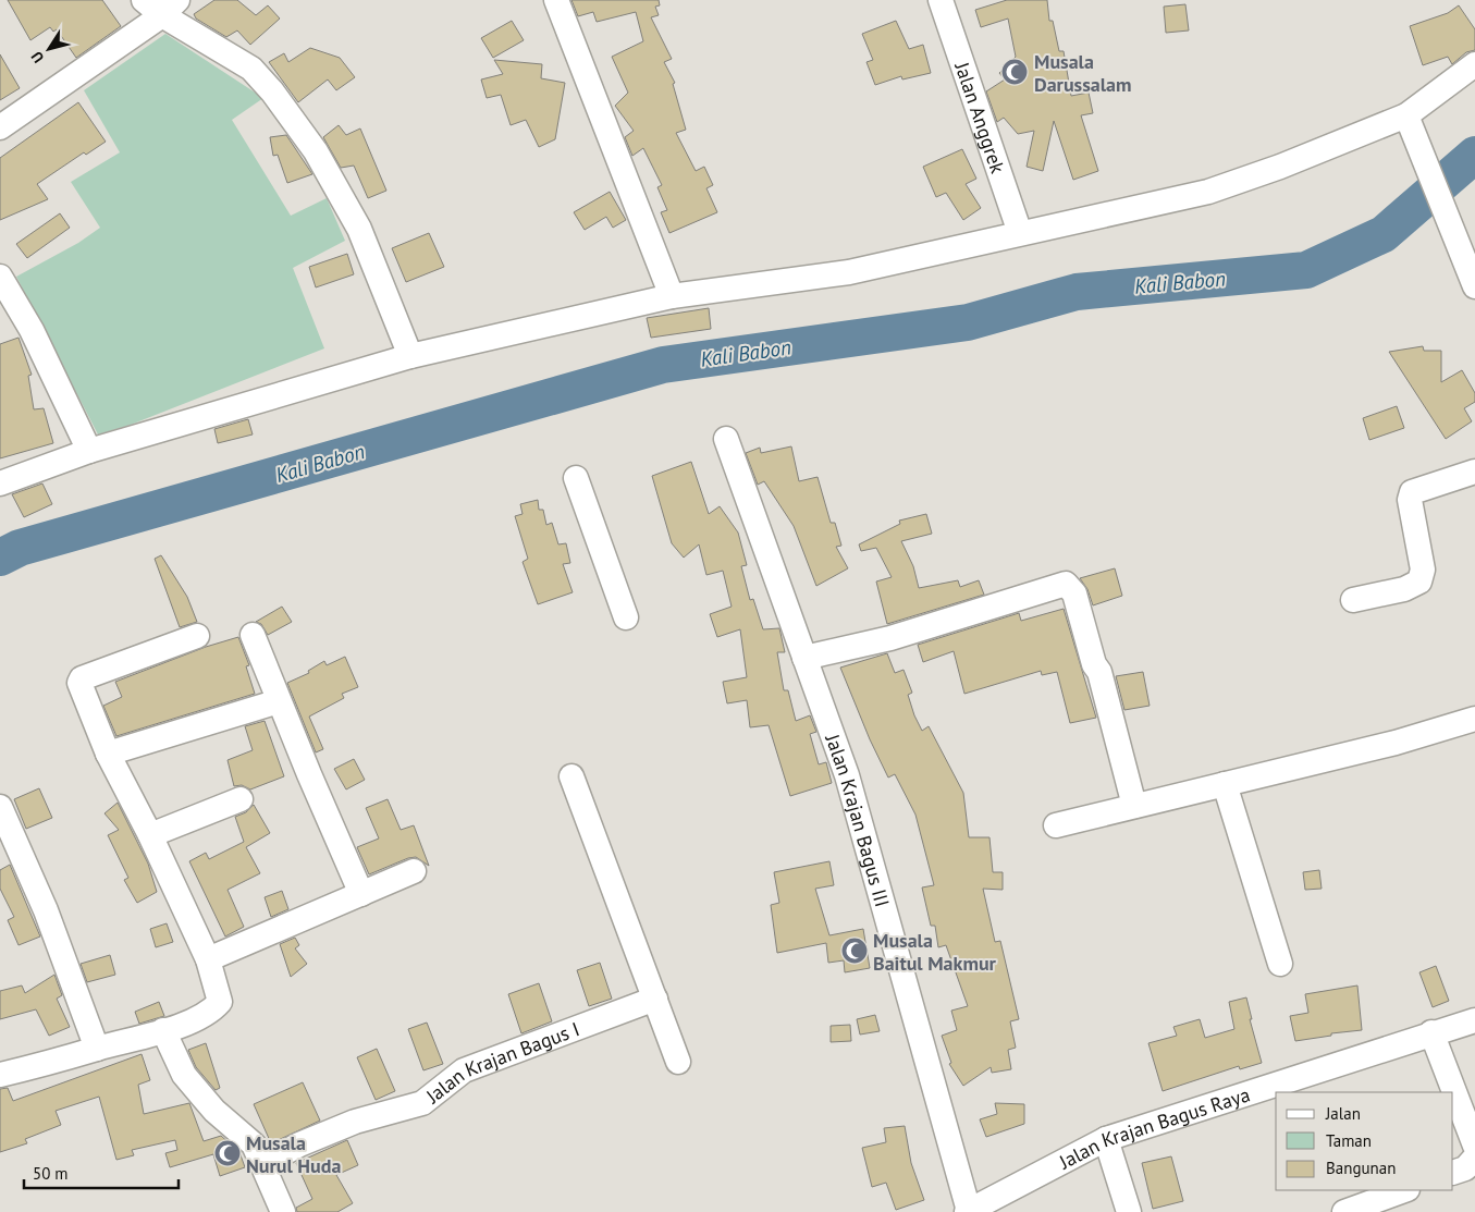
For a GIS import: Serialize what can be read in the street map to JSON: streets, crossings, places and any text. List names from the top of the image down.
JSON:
{
  "streets": {
    "street": [
      "Jalan Anggrek",
      "Jalan Krajan Bagus III",
      "Jalan Krajan Bagus I",
      "Jalan Krajan Bagus Raya"
    ]
  },
  "crossings": [
    ["Jalan Krajan Bagus III", "Jalan Krajan Bagus Raya"]
  ],
  "water": ["Kali Babon"],
  "places": {
    "mosque": ["Musala Darussalam", "Musala Baitul Makmur", "Musala Nurul Huda"]
  },
  "legend": ["Jalan", "Taman", "Bangunan"],
  "scale_bar": "50 m",
  "north": "bottom left"
}
